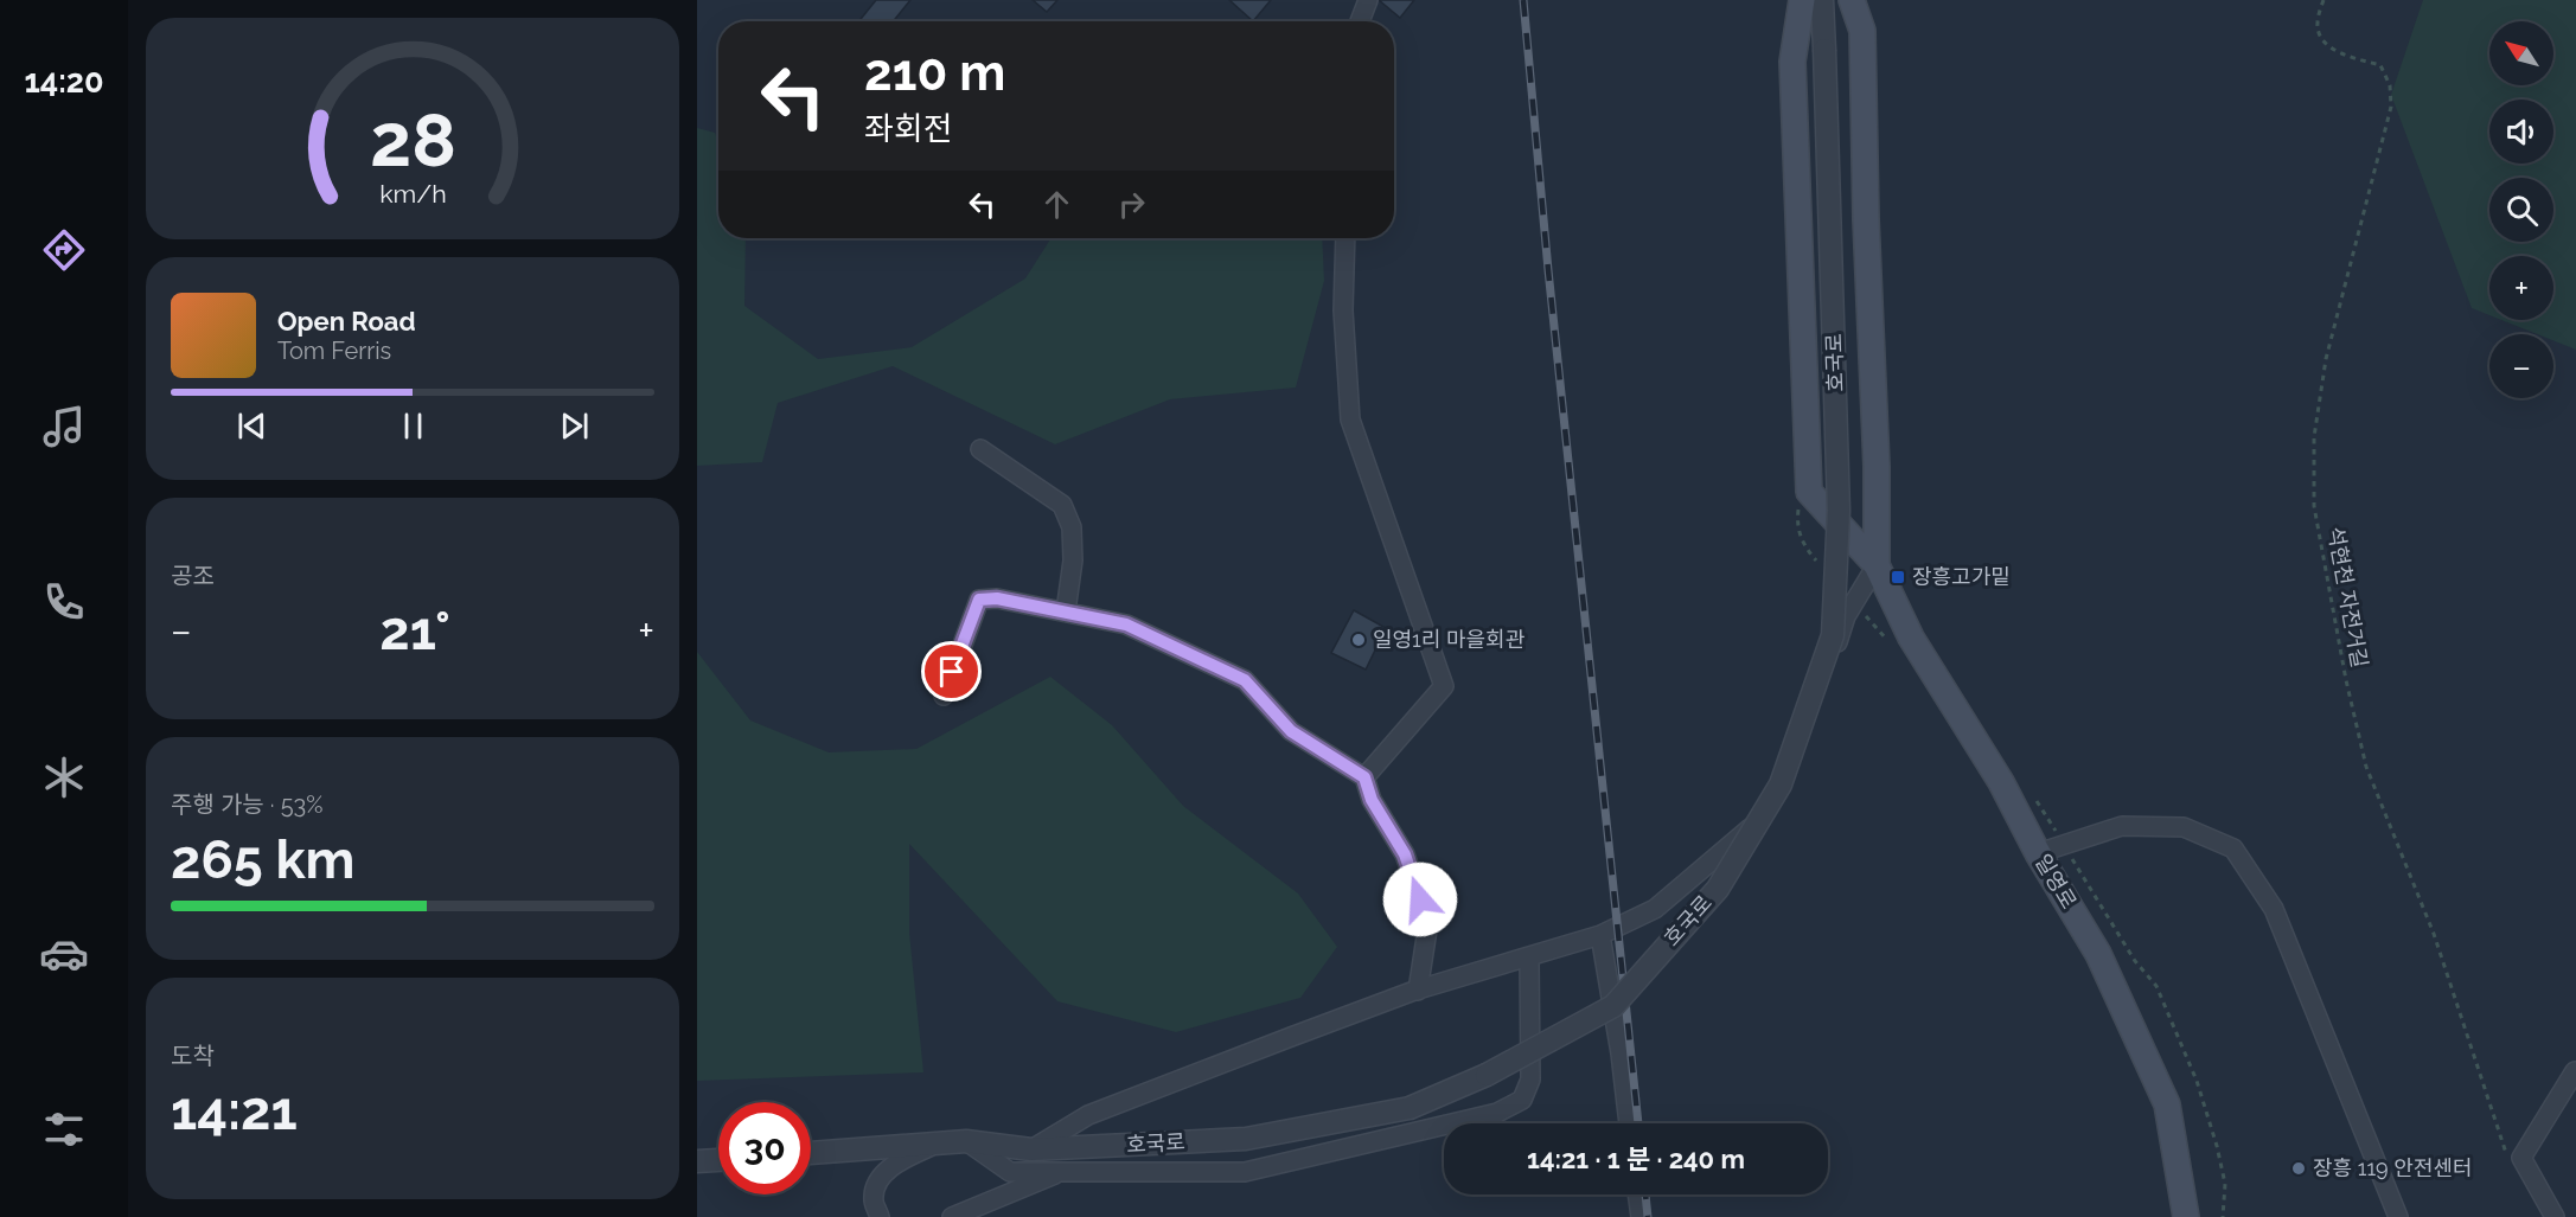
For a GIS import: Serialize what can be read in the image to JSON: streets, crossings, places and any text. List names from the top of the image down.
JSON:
{
  "streets": {
    "main road": ["일영로"],
    "street": ["호국로"],
    "path": ["석현천 자전거길"]
  },
  "places": {
    "transit": ["장흥고가밑"],
    "other": ["일영1리 마을회관", "장흥 119 안전센터"]
  },
  "north": "top left",
  "page": {
    "tabs": "14:20",
    "map_buttons": ["+", "−"],
    "turn": ["210 m", "좌회전"],
    "song": ["Open Road", "Tom Ferris"],
    "tile": [
      "공조",
      ["주행 가능 · 53%", "265 km"],
      ["도착", "14:21"]
    ],
    "heat": ["−", "21°", "+"],
    "limit": "30",
    "trip": "14:21 · 1 분 · 240 m",
    "gauge": ["28", "km/h"]
  }
}
